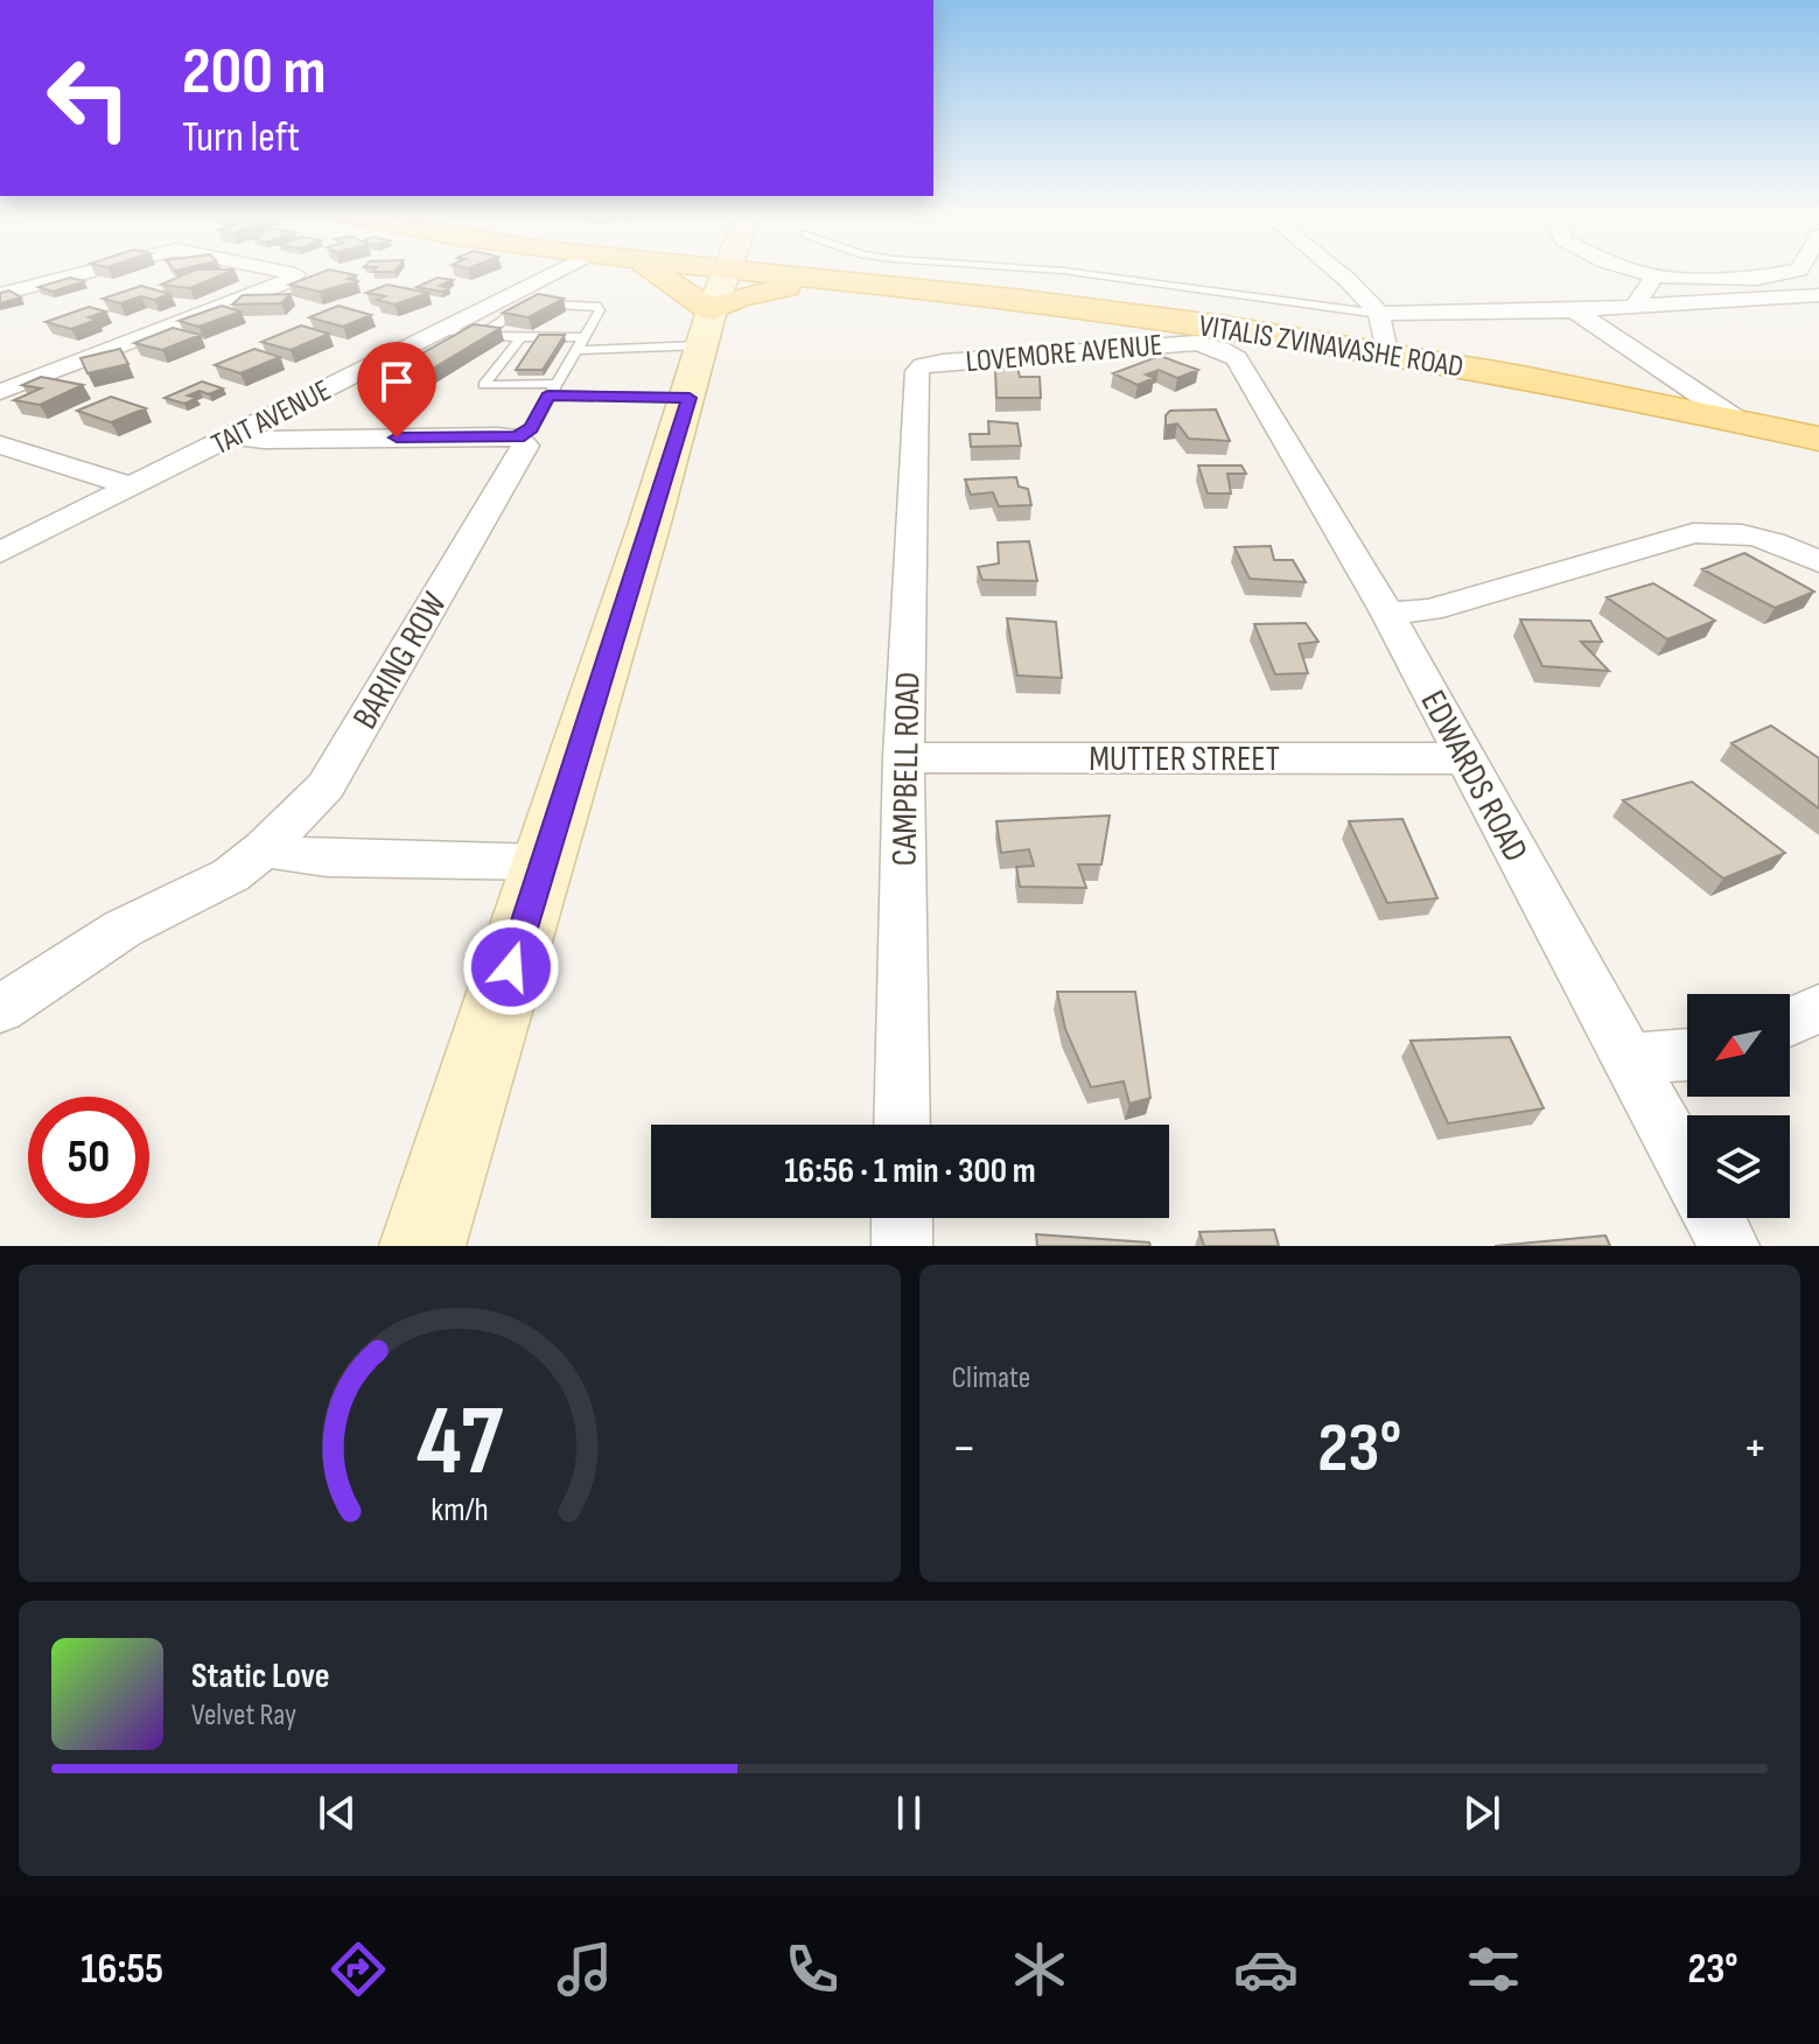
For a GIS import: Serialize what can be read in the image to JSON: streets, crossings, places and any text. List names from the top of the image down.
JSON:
{
  "streets": {
    "main road": ["VITALIS ZVINAVASHE ROAD"],
    "street": [
      "LOVEMORE AVENUE",
      "TAIT AVENUE",
      "BARING ROW",
      "MUTTER STREET",
      "CAMPBELL ROAD",
      "EDWARDS ROAD"
    ]
  },
  "crossings": [
    ["LOVEMORE AVENUE", "CAMPBELL ROAD"],
    ["LOVEMORE AVENUE", "EDWARDS ROAD"],
    ["MUTTER STREET", "CAMPBELL ROAD"],
    ["MUTTER STREET", "EDWARDS ROAD"]
  ],
  "north": "bottom left",
  "page": {
    "turn": ["200 m", "Turn left"],
    "limit": "50",
    "trip": "16:56 · 1 min · 300 m",
    "tile": "Climate",
    "heat": ["−", "23°", "+"],
    "song": ["Static Love", "Velvet Ray"],
    "tabs": ["16:55", "23°"],
    "gauge": ["47", "km/h"]
  }
}
